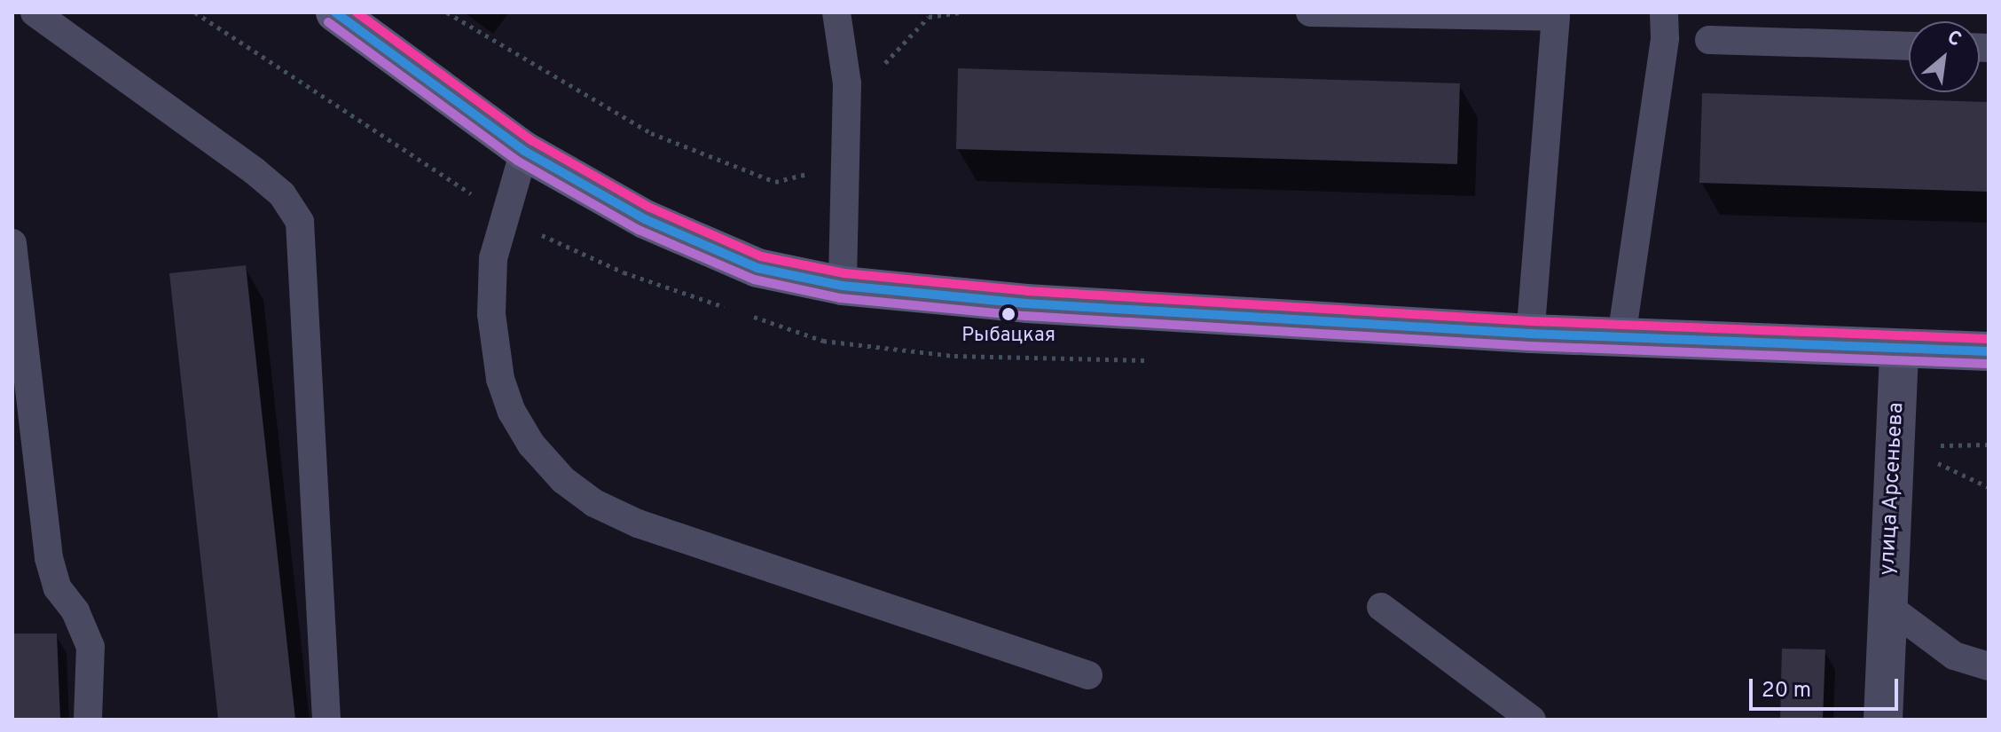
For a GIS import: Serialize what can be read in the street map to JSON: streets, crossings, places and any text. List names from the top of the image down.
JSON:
{
  "streets": {
    "street": ["улица Арсеньева"]
  },
  "places": ["Рыбацкая"],
  "scale_bar": "20 m",
  "north": "top right"
}
